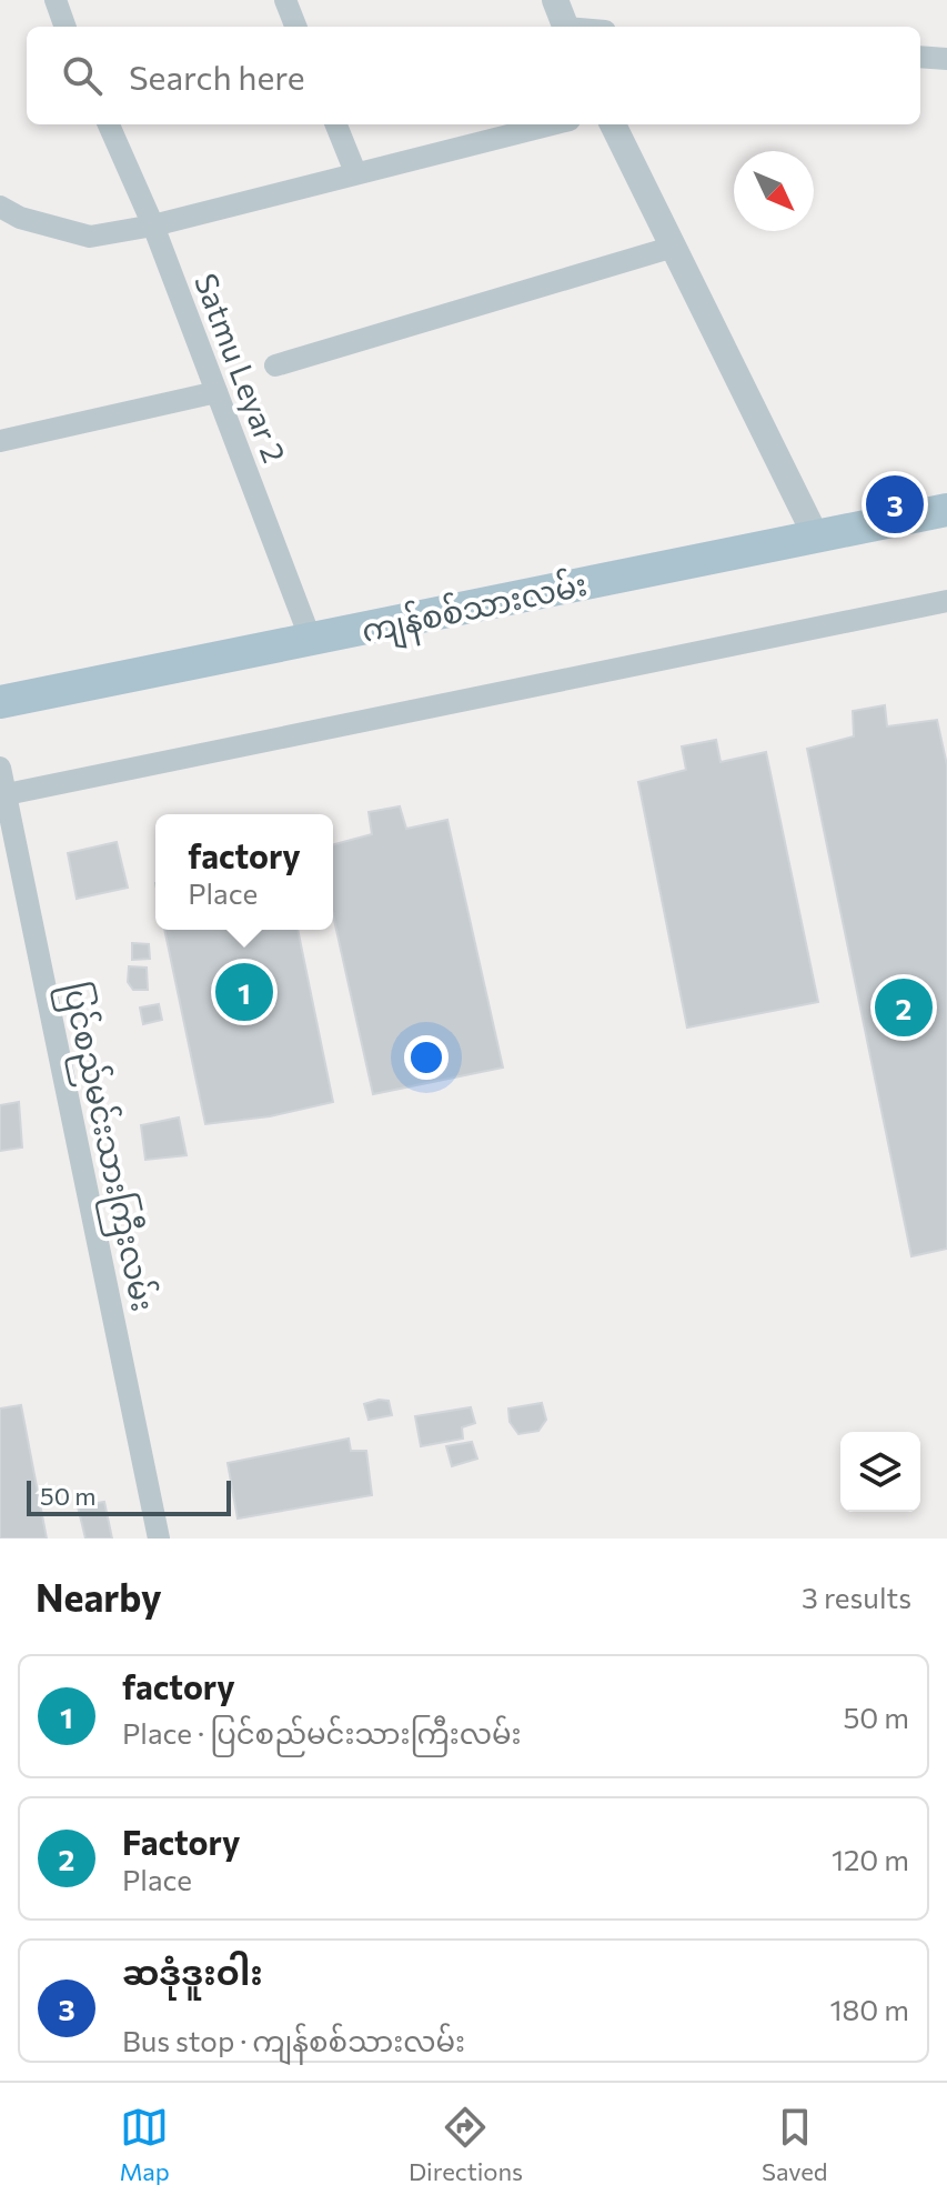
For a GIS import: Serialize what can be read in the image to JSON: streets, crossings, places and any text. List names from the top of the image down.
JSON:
{
  "streets": {
    "main road": ["ကျန်စစ်သားလမ်း"],
    "street": ["Satmu Leyar 2", "ပြင်စည်မင်းသားကြီးလမ်း"]
  },
  "crossings": [
    ["Satmu Leyar 2", "ကျန်စစ်သားလမ်း"]
  ],
  "scale_bar": "50 m",
  "north": "bottom right",
  "page": {
    "search": "Search here",
    "pins": ["3", "1", "2"],
    "popup": ["factory", "Place"],
    "scale": "50 m",
    "heading": ["Nearby", "3 results"],
    "list": [
      {
        "mark": "1",
        "name": "factory",
        "note": "Place · ပြင်စည်မင်းသားကြီးလမ်း",
        "value": "50 m"
      },
      {
        "mark": "2",
        "name": "Factory",
        "note": "Place",
        "value": "120 m"
      },
      {
        "mark": "3",
        "name": "ဆဒုံဒူးဝါး",
        "note": "Bus stop · ကျန်စစ်သားလမ်း",
        "value": "180 m"
      }
    ],
    "nav": ["Map", "Directions", "Saved"]
  }
}
